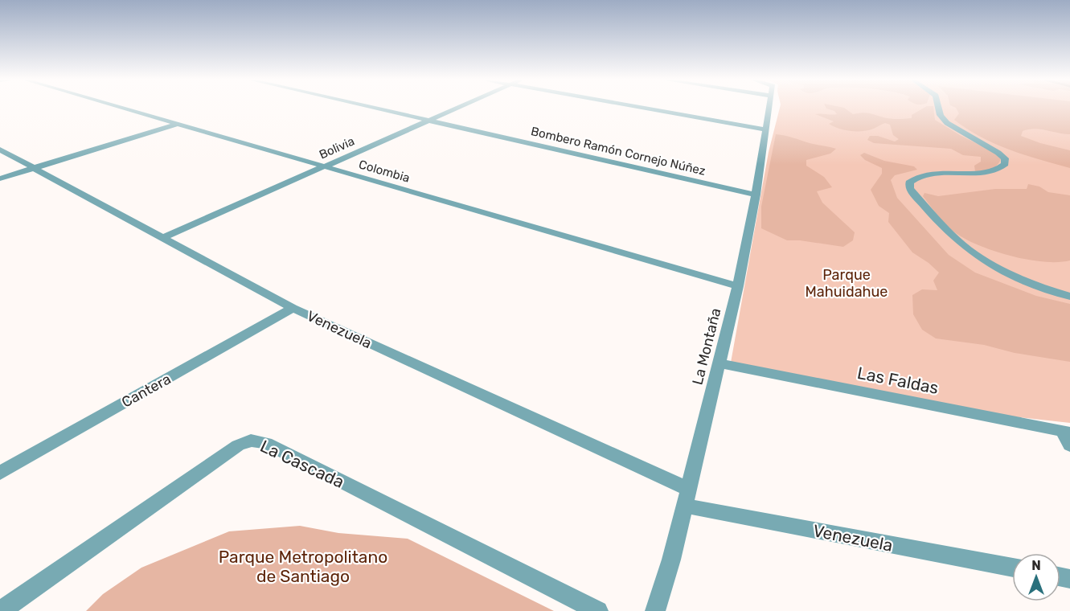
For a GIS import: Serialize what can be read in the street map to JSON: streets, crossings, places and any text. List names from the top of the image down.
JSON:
{
  "streets": {
    "street": [
      "Bolivia",
      "Bombero Ramón Cornejo Núñez",
      "Colombia",
      "Venezuela",
      "La Montaña",
      "Las Faldas",
      "Cantera",
      "La Cascada"
    ]
  },
  "crossings": [
    ["Bolivia", "Bombero Ramón Cornejo Núñez"],
    ["Bolivia", "Colombia"],
    ["Bolivia", "Venezuela"],
    ["Bombero Ramón Cornejo Núñez", "La Montaña"],
    ["Colombia", "La Montaña"],
    ["Venezuela", "La Montaña"],
    ["Venezuela", "Cantera"],
    ["La Montaña", "Las Faldas"]
  ],
  "parks": ["Parque Mahuidahue", "Parque Metropolitano de Santiago"],
  "north": "top"
}
